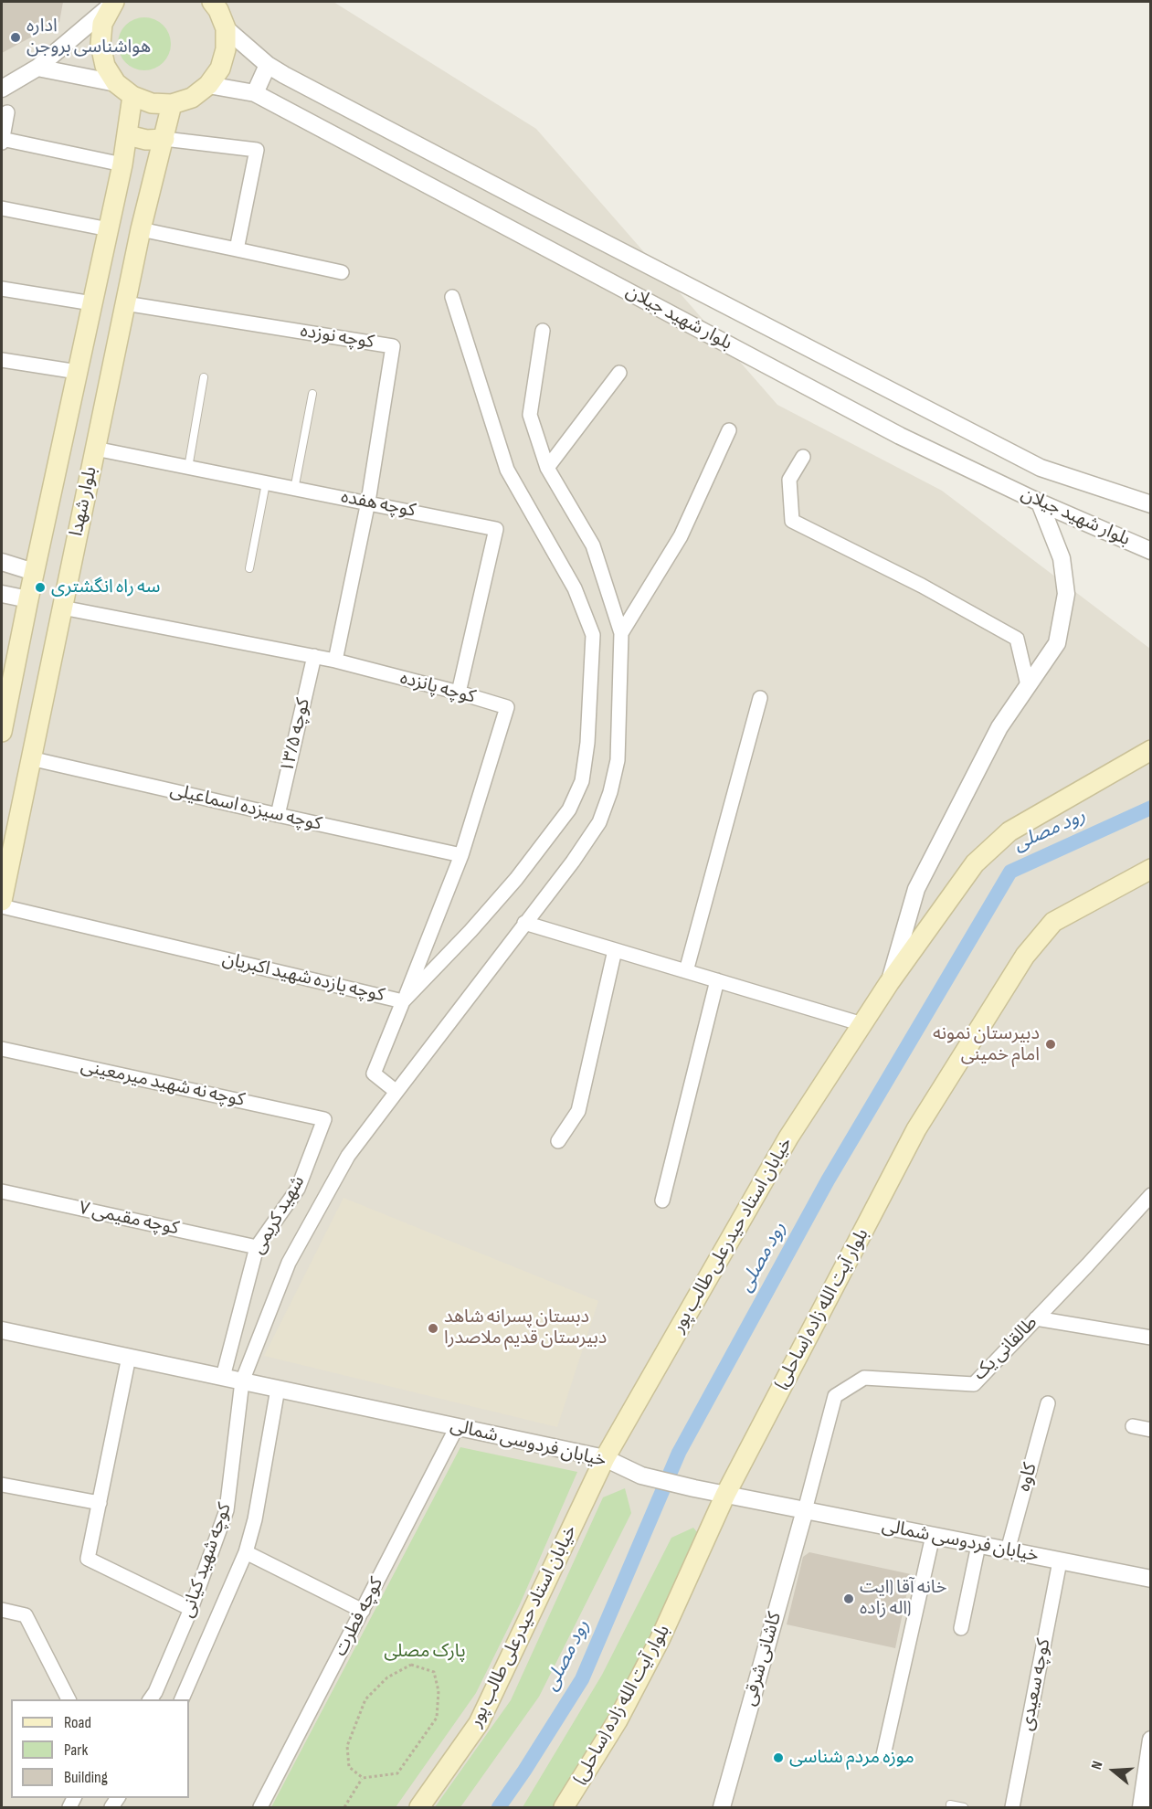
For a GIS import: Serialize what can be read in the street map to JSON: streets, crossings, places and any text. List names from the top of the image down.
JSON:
{
  "streets": {
    "main road": ["بلوار شهدا", "خیابان استاد حیدرعلی طالب پور", "بلوار آیت الله زاده (ساحلی)"],
    "street": [
      "بلوار شهید جیلان",
      "کوچه نوزده",
      "کوچه هفده",
      "کوچه پانزده",
      "کوچه ۱۳/۵",
      "کوچه سیزده اسماعیلی",
      "کوچه یازده شهید اکبریان",
      "کوچه نه شهید میرمعینی",
      "شهید کریمی",
      "کوچه مقیمی ۷",
      "طالقانی یک",
      "خیابان فردوسی شمالی",
      "کاوه",
      "کوچه شهید کیانی",
      "کوچه فطرت",
      "کاشانی شرقی",
      "کوچه سعیدی"
    ]
  },
  "crossings": [
    ["کوچه نوزده", "بلوار شهدا"],
    ["کوچه نوزده", "کوچه هفده"],
    ["بلوار شهدا", "کوچه هفده"],
    ["بلوار شهدا", "کوچه پانزده"],
    ["بلوار شهدا", "کوچه سیزده اسماعیلی"],
    ["کوچه هفده", "کوچه پانزده"],
    ["کوچه پانزده", "کوچه ۱۳/۵"],
    ["کوچه پانزده", "کوچه سیزده اسماعیلی"],
    ["کوچه پانزده", "کوچه یازده شهید اکبریان"],
    ["کوچه ۱۳/۵", "کوچه سیزده اسماعیلی"],
    ["کوچه نه شهید میرمعینی", "شهید کریمی"],
    ["شهید کریمی", "کوچه مقیمی ۷"],
    ["شهید کریمی", "خیابان فردوسی شمالی"],
    ["خیابان استاد حیدرعلی طالب پور", "خیابان فردوسی شمالی"],
    ["بلوار آیت الله زاده (ساحلی)", "خیابان فردوسی شمالی"],
    ["طالقانی یک", "خیابان فردوسی شمالی"],
    ["طالقانی یک", "کاشانی شرقی"],
    ["خیابان فردوسی شمالی", "کاوه"],
    ["خیابان فردوسی شمالی", "کوچه شهید کیانی"],
    ["خیابان فردوسی شمالی", "کوچه فطرت"],
    ["خیابان فردوسی شمالی", "کاشانی شرقی"],
    ["خیابان فردوسی شمالی", "کوچه سعیدی"]
  ],
  "water": ["رود مصلی"],
  "parks": ["پارک مصلی"],
  "places": [
    "اداره هواشناسی بروجن",
    "سه راه انگشتری",
    "دبیرستان نمونه امام خمینی",
    "دبستان پسرانه شاهد دبیرستان قدیم ملاصدرا",
    "خانه آقا (ایت اله زاده)",
    "موزه مردم شناسی"
  ],
  "legend": ["Road", "Park", "Building"],
  "north": "left"
}
